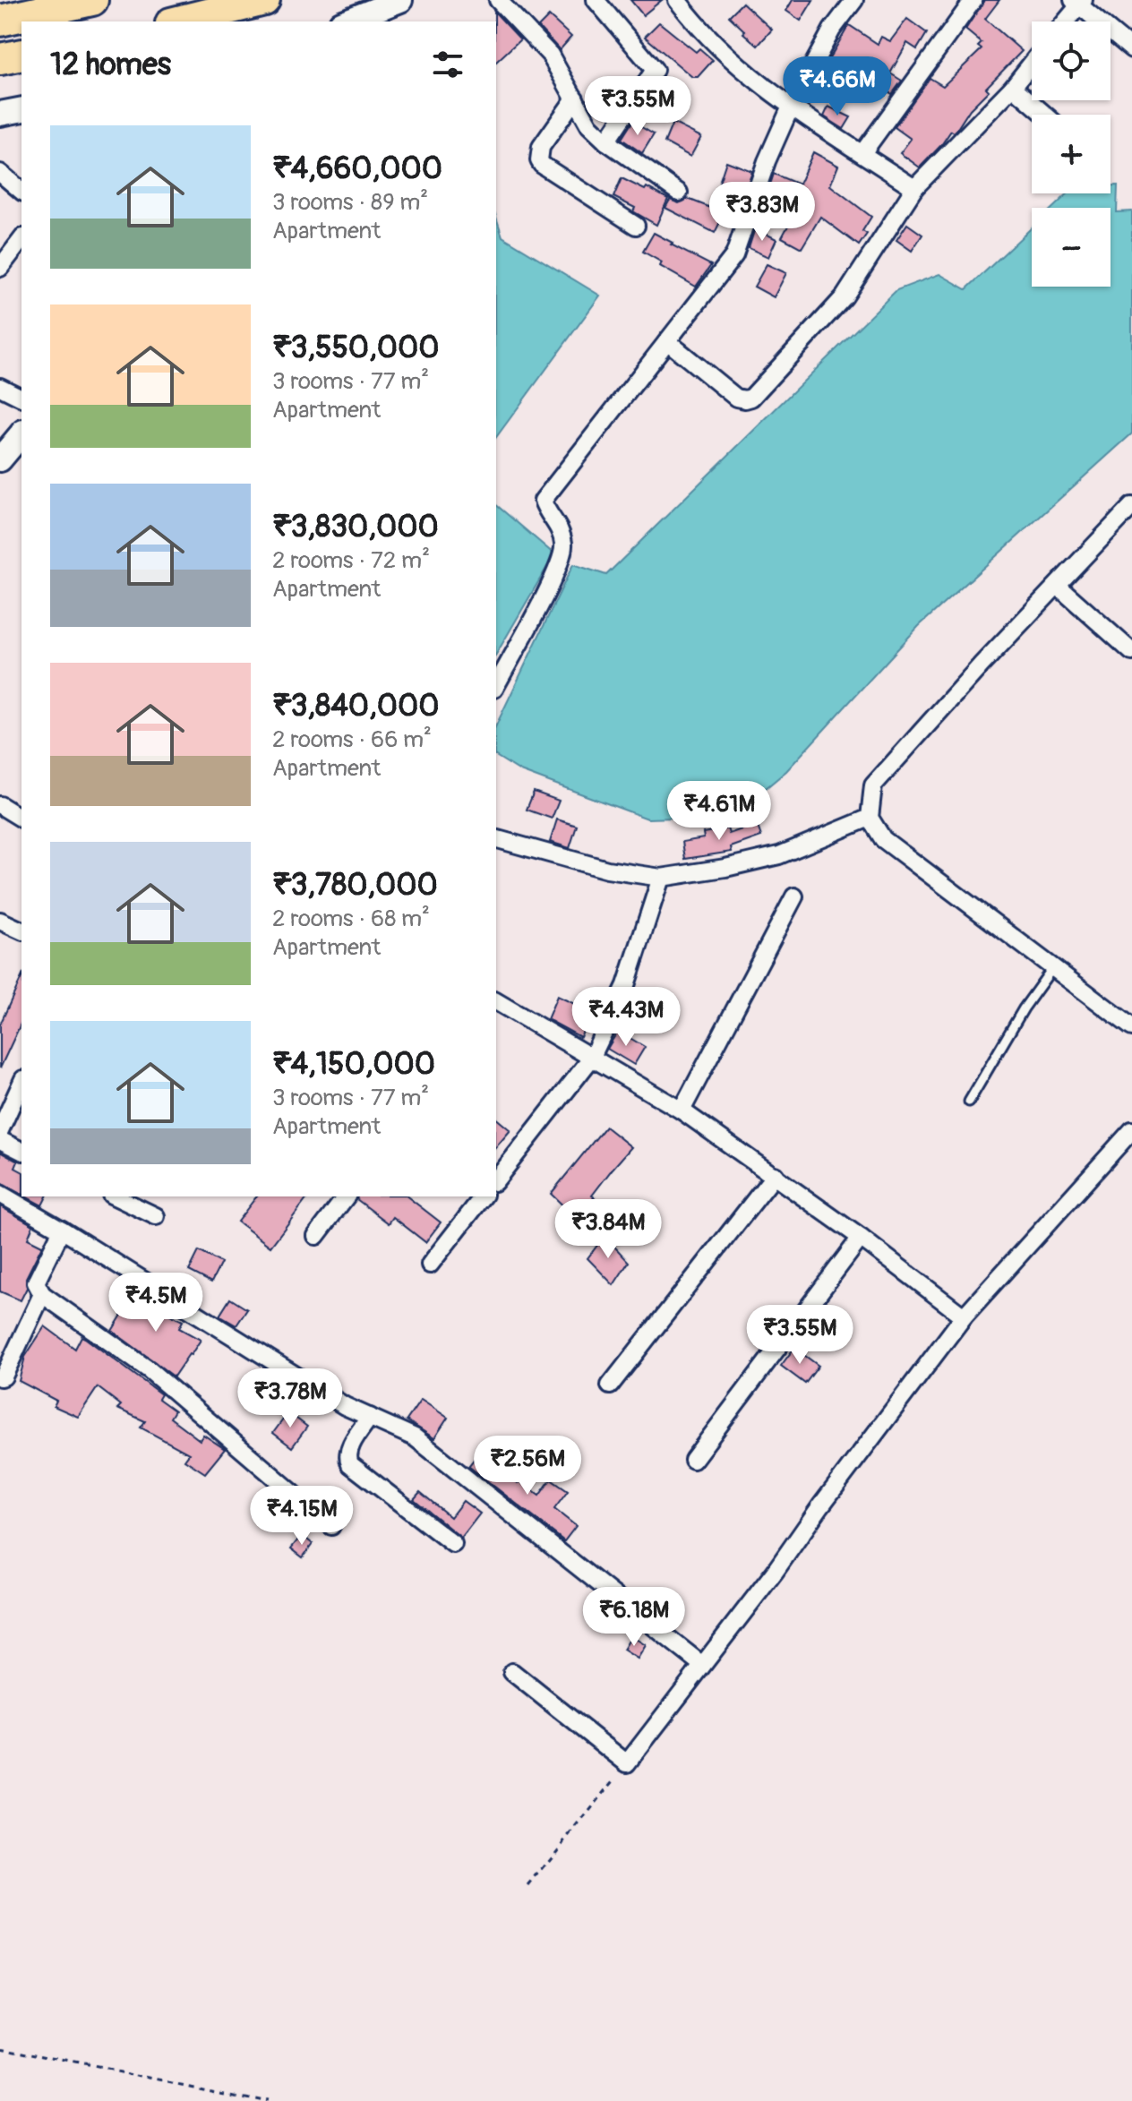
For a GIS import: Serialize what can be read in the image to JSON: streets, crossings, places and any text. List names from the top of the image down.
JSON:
{
  "page": {
    "map_buttons": ["+", "−"],
    "heading": "12 homes",
    "price": [
      "₹4.66M",
      "₹3.55M",
      "₹3.83M",
      "₹4.61M",
      "₹4.43M",
      "₹3.84M",
      "₹4.5M",
      "₹3.55M",
      "₹3.78M",
      "₹2.56M",
      "₹4.15M",
      "₹6.18M"
    ],
    "list": [
      {
        "name": "₹4,660,000",
        "note": "3 rooms · 89 m² · Apartment"
      },
      {
        "name": "₹3,550,000",
        "note": "3 rooms · 77 m² · Apartment"
      },
      {
        "name": "₹3,830,000",
        "note": "2 rooms · 72 m² · Apartment"
      },
      {
        "name": "₹3,840,000",
        "note": "2 rooms · 66 m² · Apartment"
      },
      {
        "name": "₹3,780,000",
        "note": "2 rooms · 68 m² · Apartment"
      },
      {
        "name": "₹4,150,000",
        "note": "3 rooms · 77 m² · Apartment"
      }
    ]
  }
}
